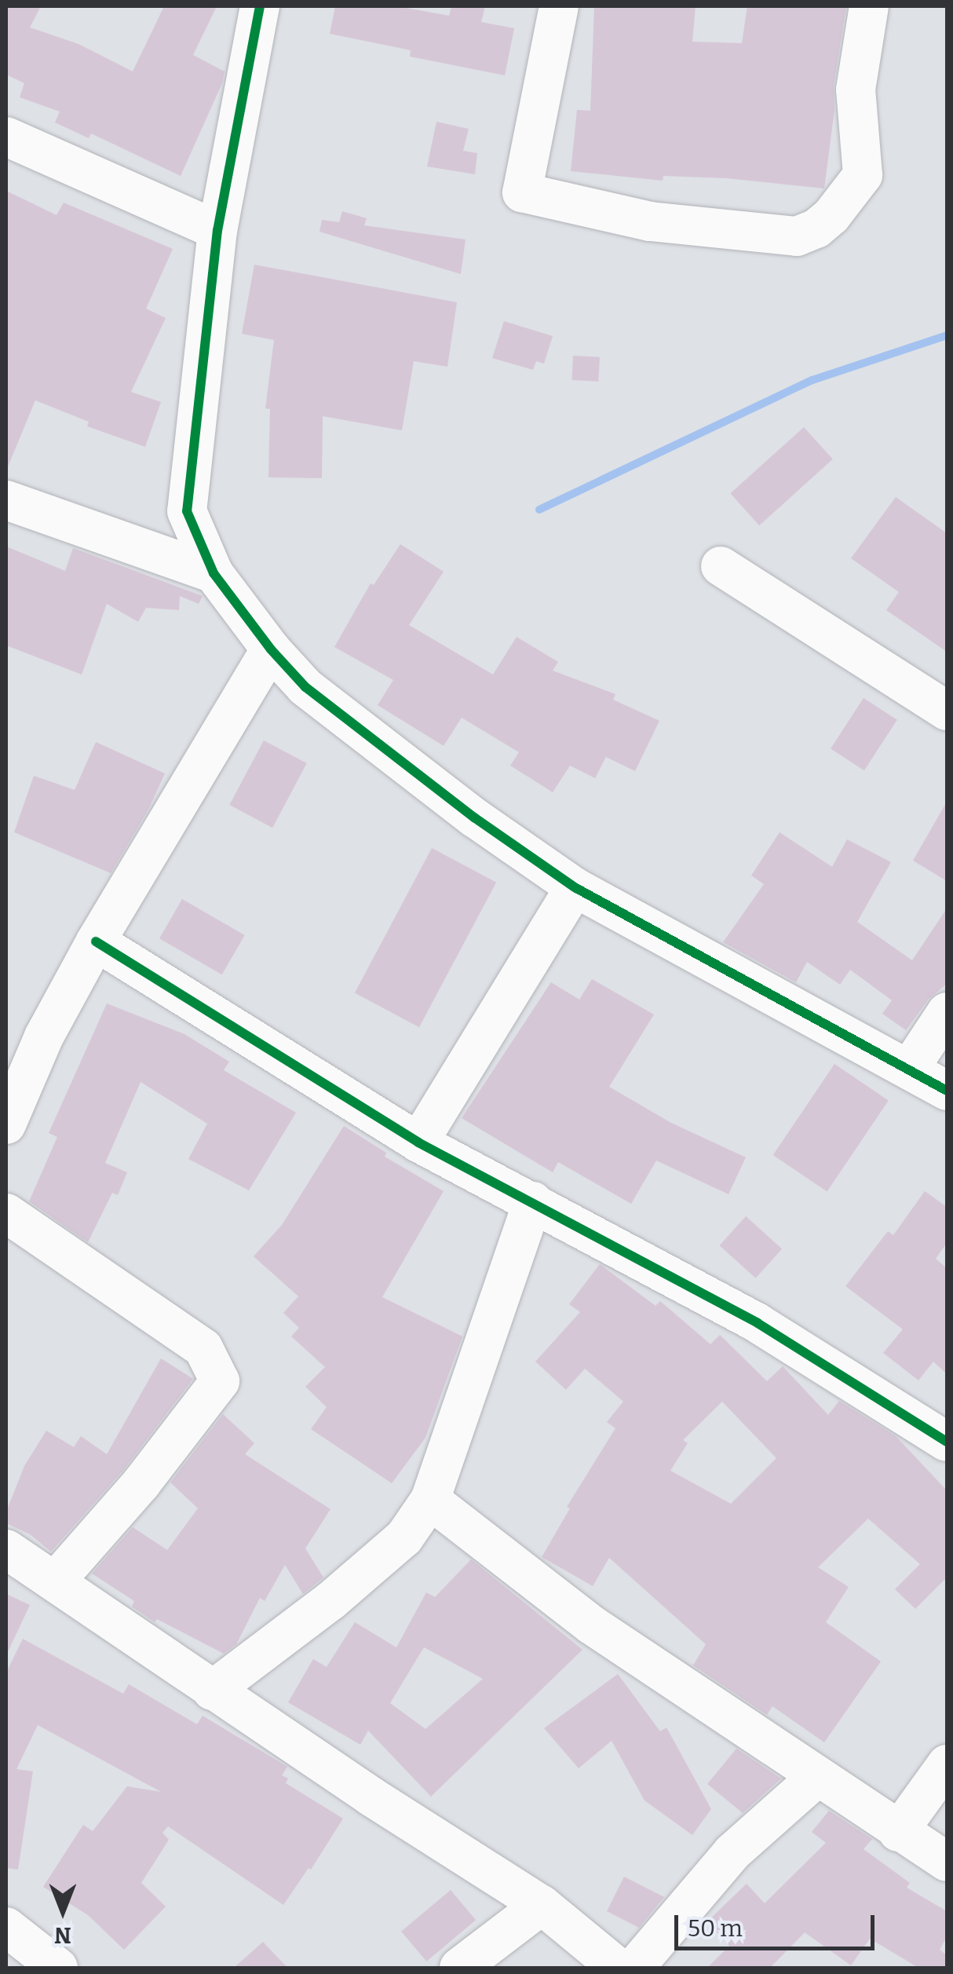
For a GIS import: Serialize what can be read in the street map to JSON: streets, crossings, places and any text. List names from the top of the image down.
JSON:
{
  "scale_bar": "50 m",
  "north": "bottom"
}
